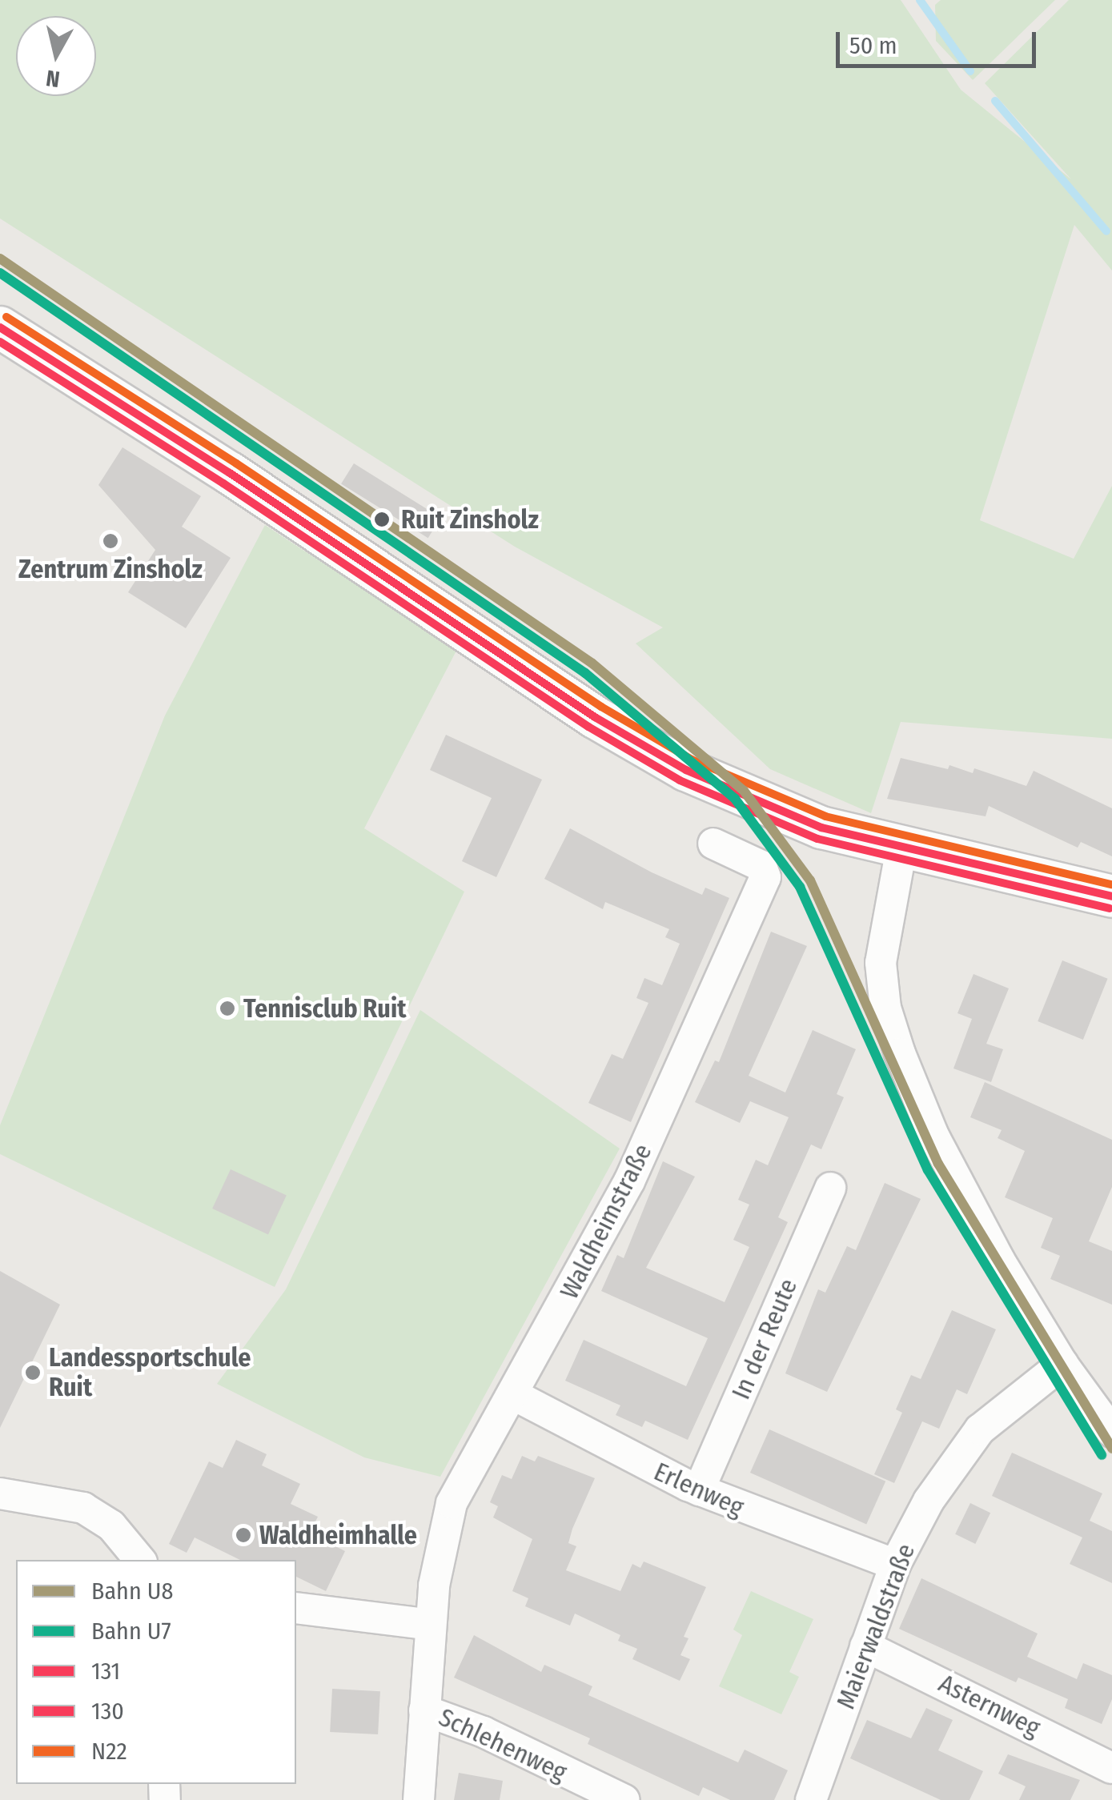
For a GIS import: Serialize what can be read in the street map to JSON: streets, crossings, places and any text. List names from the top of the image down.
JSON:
{
  "streets": {
    "street": [
      "Waldheimstraße",
      "In der Reute",
      "Erlenweg",
      "Maierwaldstraße",
      "Asternweg",
      "Schlehenweg"
    ]
  },
  "crossings": [
    ["Waldheimstraße", "Erlenweg"],
    ["Waldheimstraße", "Schlehenweg"],
    ["In der Reute", "Erlenweg"],
    ["Erlenweg", "Maierwaldstraße"],
    ["Maierwaldstraße", "Asternweg"]
  ],
  "places": [
    "Ruit Zinsholz",
    "Zentrum Zinsholz",
    "Tennisclub Ruit",
    "Landessportschule Ruit",
    "Waldheimhalle"
  ],
  "lines": [
    "rail line U8",
    "rail line U7",
    "transit line N22",
    "transit line 131",
    "transit line 130"
  ],
  "legend": [
    "Bahn U8",
    "Bahn U7",
    "131",
    "130",
    "N22"
  ],
  "scale_bar": "50 m",
  "north": "bottom"
}
